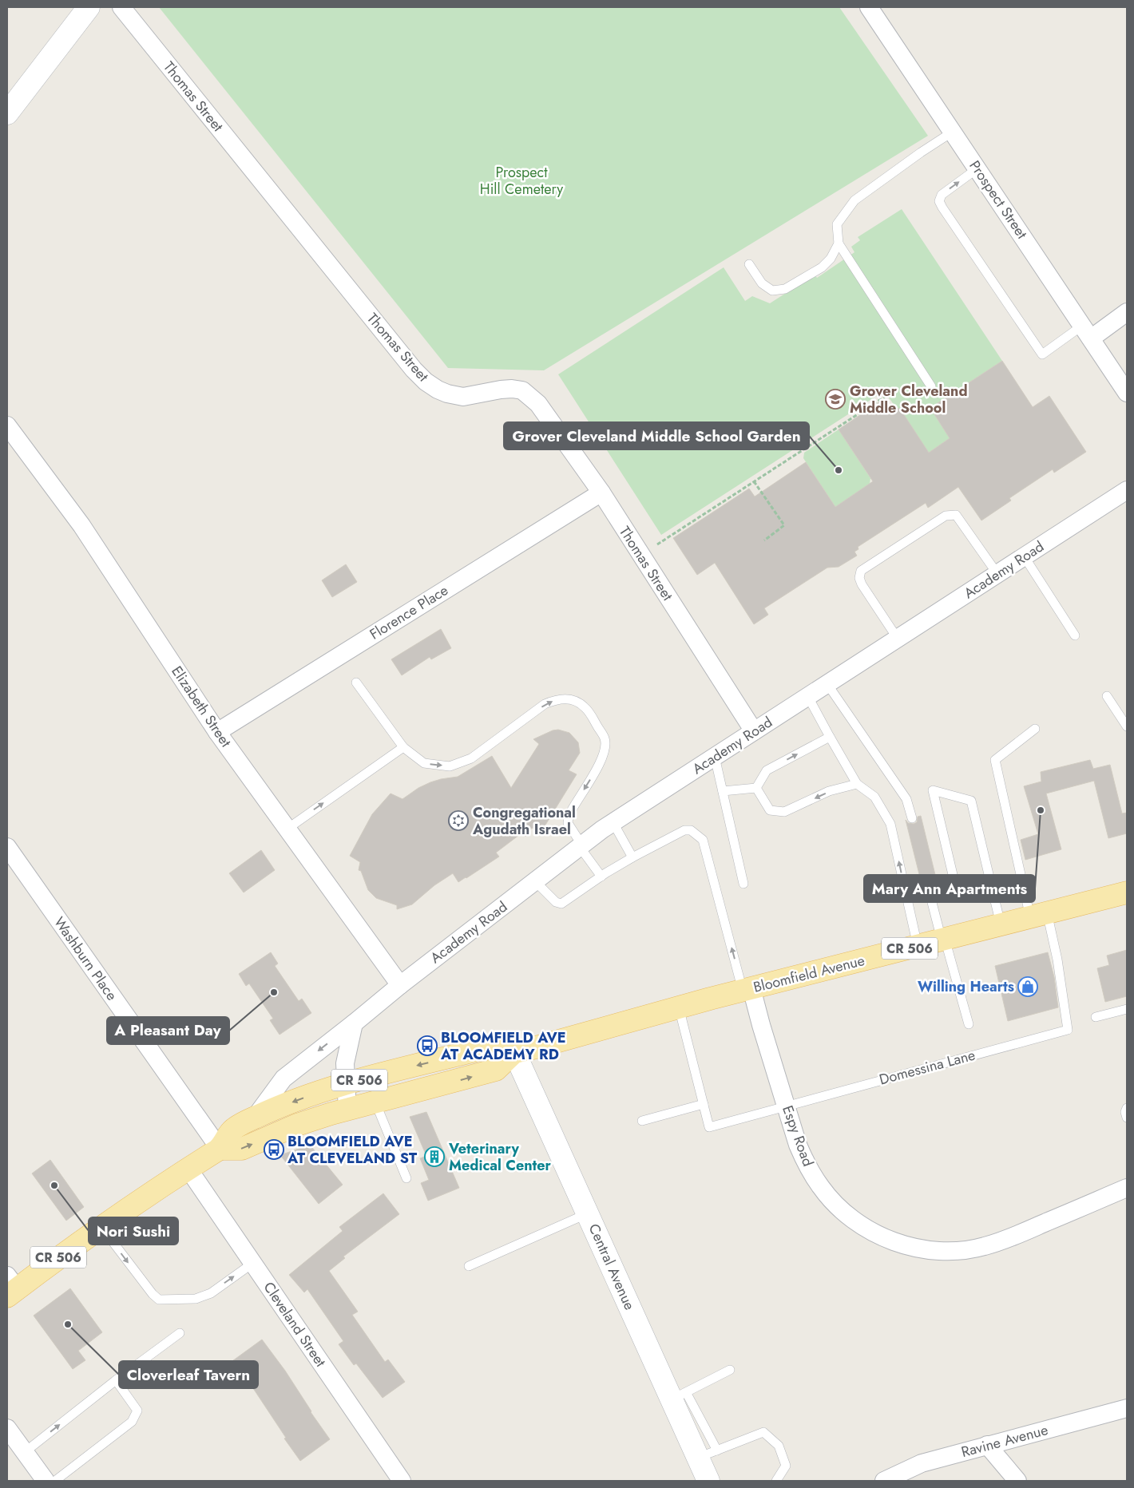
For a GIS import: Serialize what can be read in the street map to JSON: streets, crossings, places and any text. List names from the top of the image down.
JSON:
{
  "streets": {
    "main road": ["CR 506", "Bloomfield Avenue", "Central Avenue"],
    "street": [
      "Thomas Street",
      "Prospect Street",
      "Academy Road",
      "Florence Place",
      "Elizabeth Street",
      "Washburn Place",
      "Espy Road",
      "Cleveland Street",
      "Ravine Avenue"
    ],
    "lane": ["Domessina Lane"]
  },
  "crossings": [
    ["Thomas Street", "Academy Road"],
    ["Thomas Street", "Florence Place"],
    ["Academy Road", "Elizabeth Street"],
    ["Academy Road", "Bloomfield Avenue"],
    ["Florence Place", "Elizabeth Street"],
    ["Washburn Place", "Bloomfield Avenue"],
    ["Bloomfield Avenue", "Domessina Lane"],
    ["Bloomfield Avenue", "Espy Road"],
    ["Bloomfield Avenue", "Central Avenue"],
    ["Bloomfield Avenue", "Cleveland Street"],
    ["Domessina Lane", "Espy Road"]
  ],
  "parks": ["Prospect Hill Cemetery"],
  "places": {
    "school or university": ["Grover Cleveland Middle School"],
    "other": [
      "Grover Cleveland Middle School Garden",
      "Mary Ann Apartments",
      "A Pleasant Day",
      "Nori Sushi",
      "Cloverleaf Tavern"
    ],
    "synagogue": ["Congregational Agudath Israel"],
    "shop": ["Willing Hearts"],
    "bus stop": ["BLOOMFIELD AVE AT ACADEMY RD", "BLOOMFIELD AVE AT CLEVELAND ST"],
    "building": ["Veterinary Medical Center"]
  }
}
